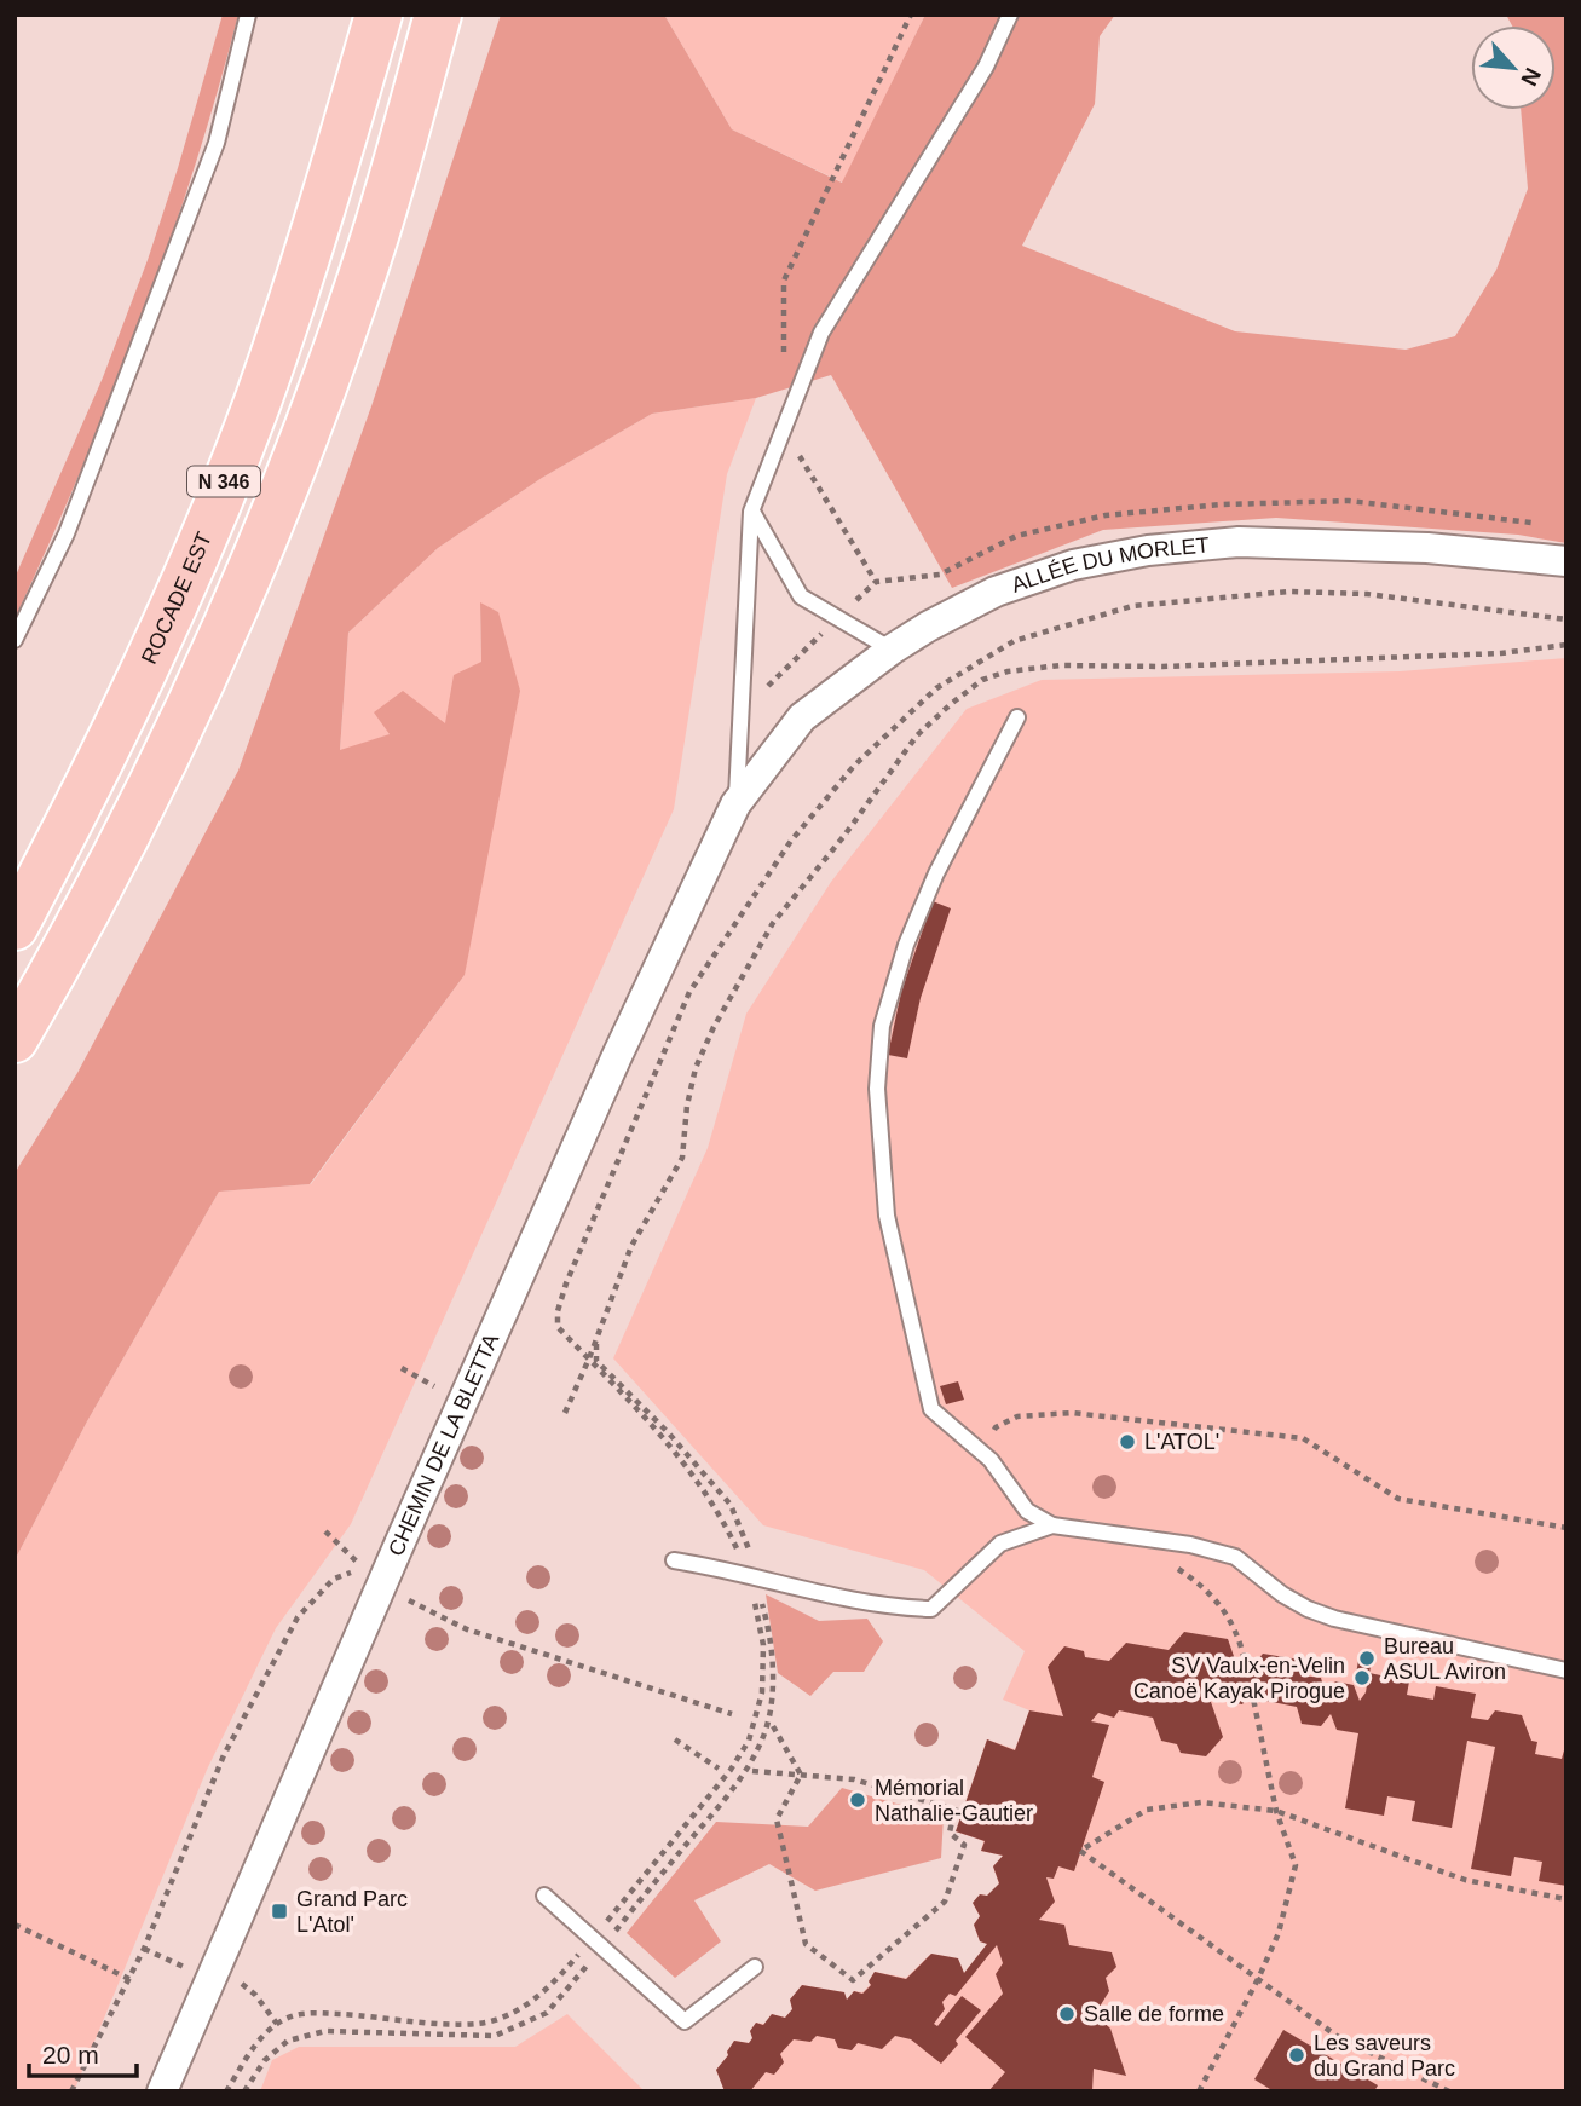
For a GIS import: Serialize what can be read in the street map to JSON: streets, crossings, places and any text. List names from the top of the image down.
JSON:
{
  "streets": {
    "highway": ["N 346", "ROCADE EST"],
    "street": ["ALLÉE DU MORLET", "CHEMIN DE LA BLETTA"]
  },
  "crossings": [
    ["ALLÉE DU MORLET", "CHEMIN DE LA BLETTA"]
  ],
  "places": {
    "other": [
      "L'ATOL'",
      "Bureau ASUL Aviron",
      "SV Vaulx-en-Velin Canoë Kayak Pirogue",
      "Mémorial Nathalie-Gautier",
      "Salle de forme",
      "Les saveurs du Grand Parc"
    ],
    "transit": ["Grand Parc L'Atol'"]
  },
  "scale_bar": "20 m",
  "north": "bottom right"
}
